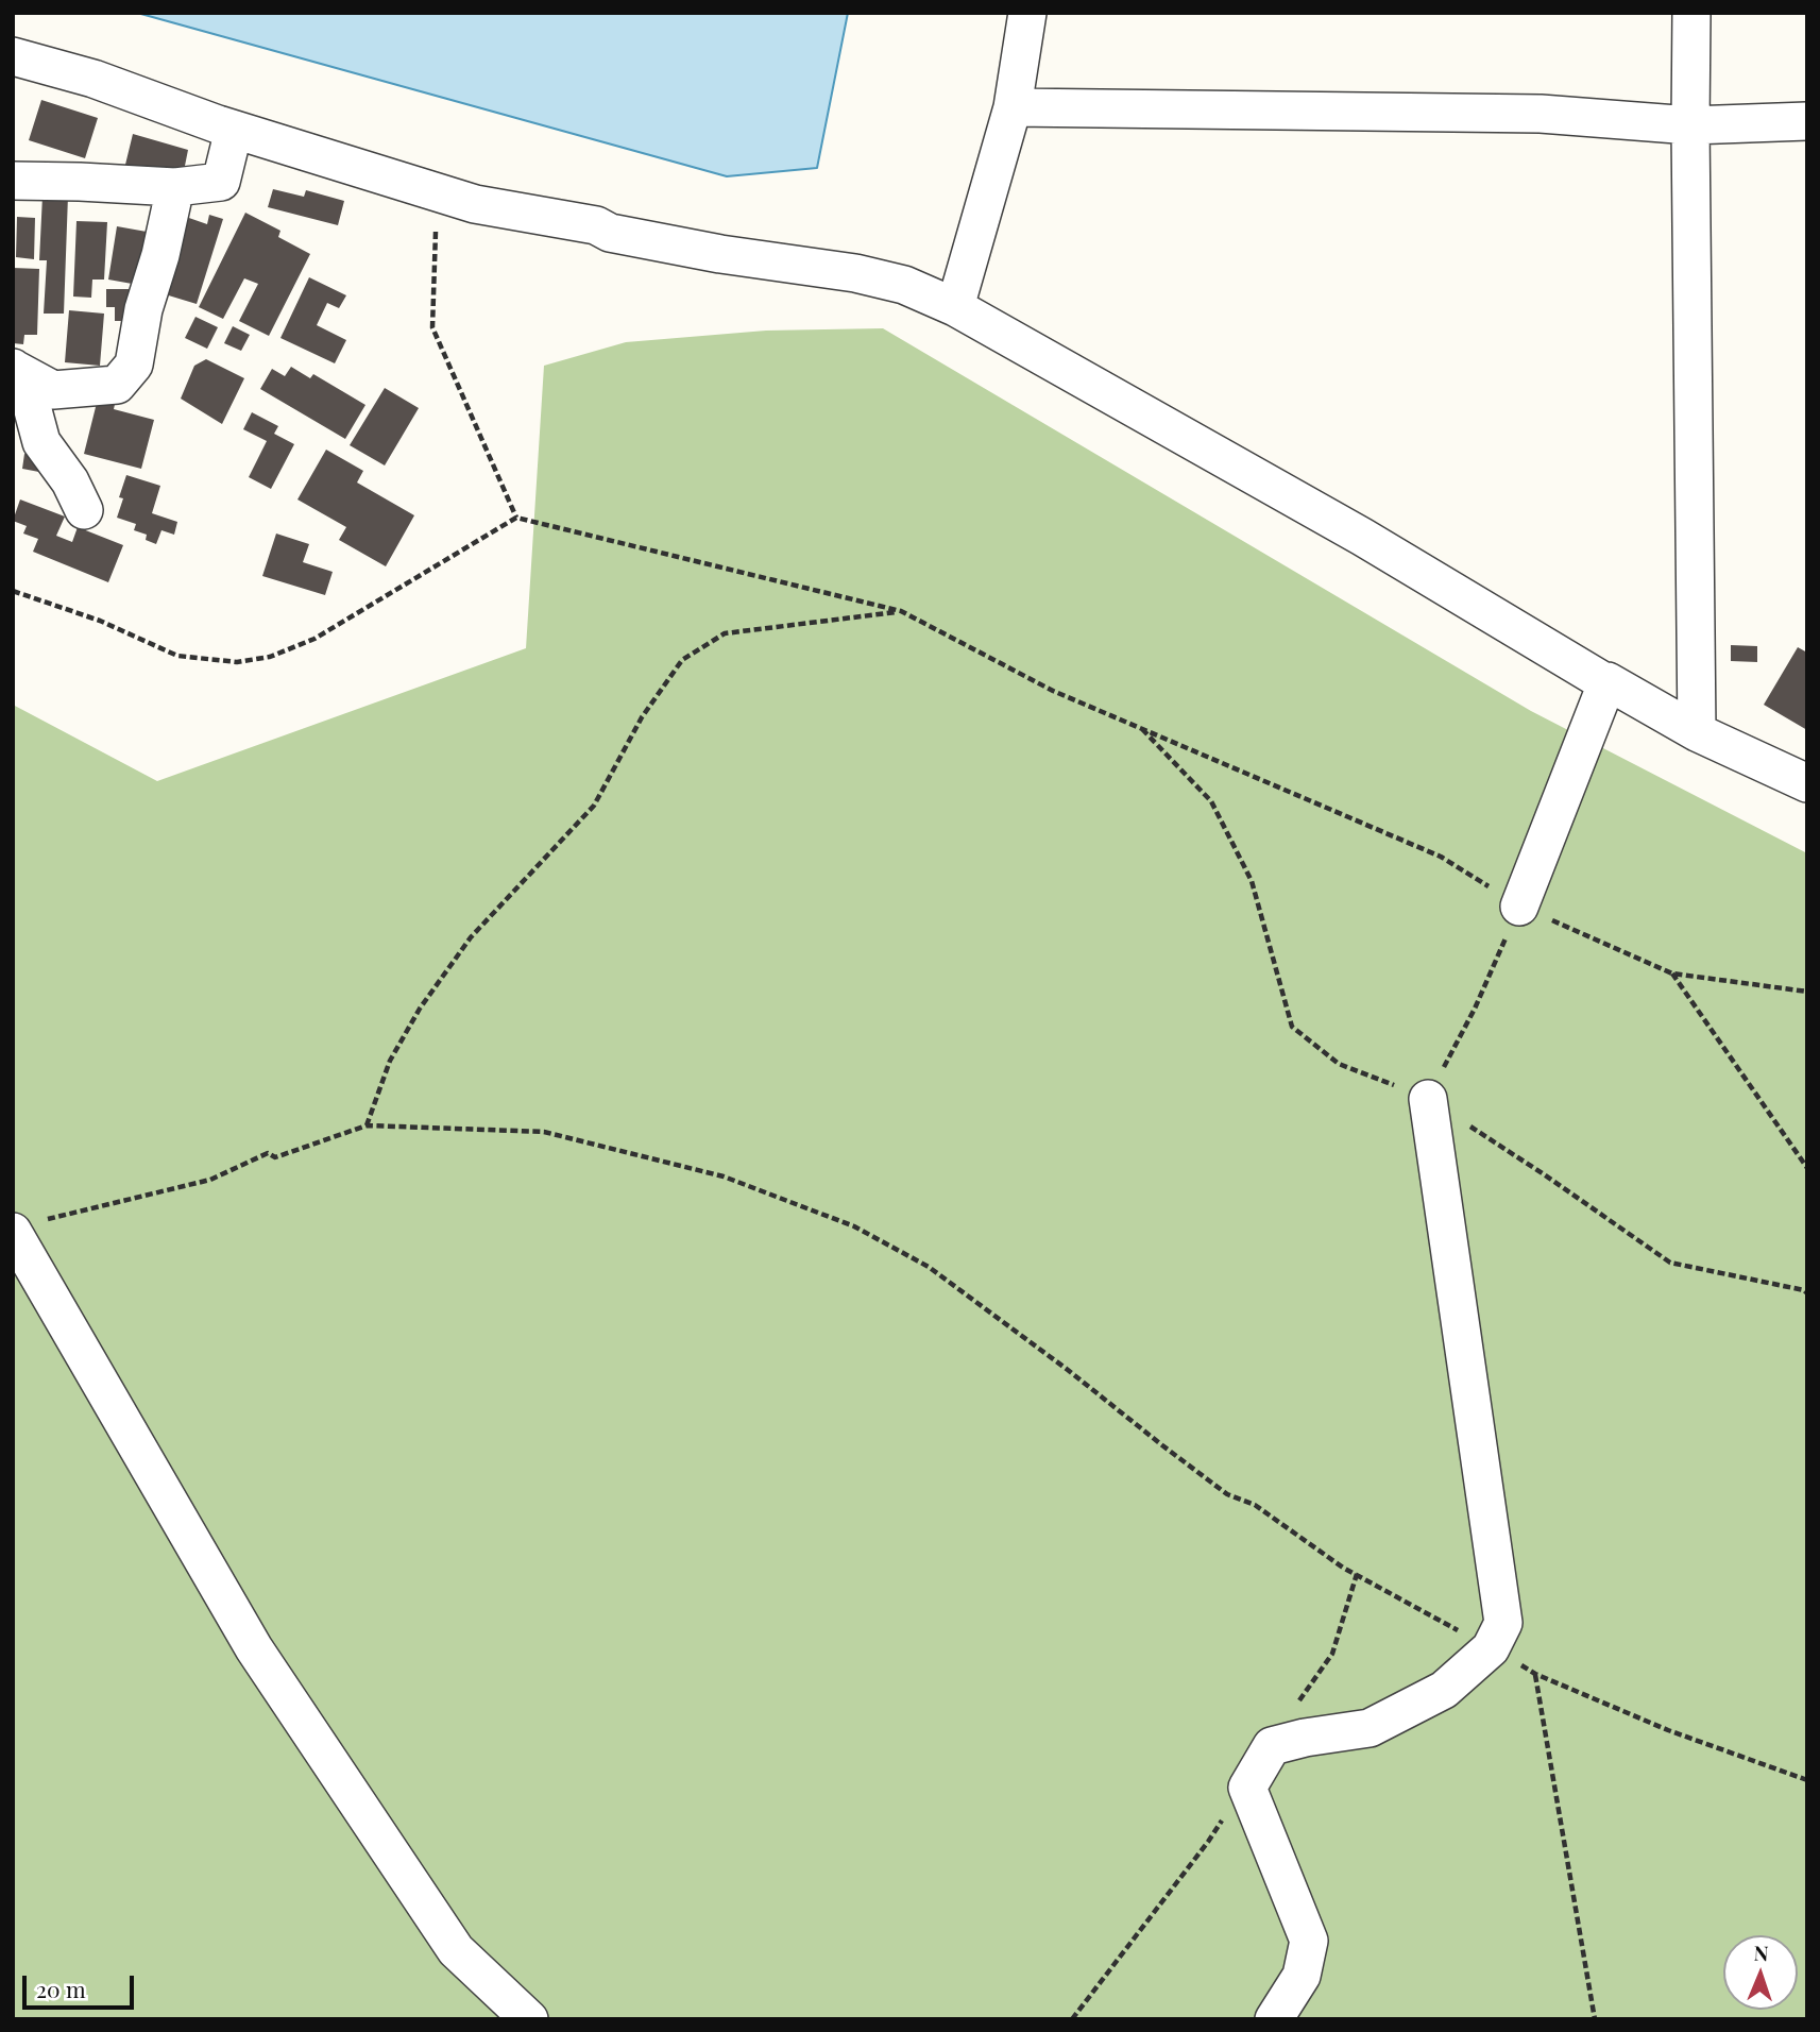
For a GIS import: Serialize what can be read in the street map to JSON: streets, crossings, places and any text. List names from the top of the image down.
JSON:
{
  "scale_bar": "20 m",
  "north": "top"
}
